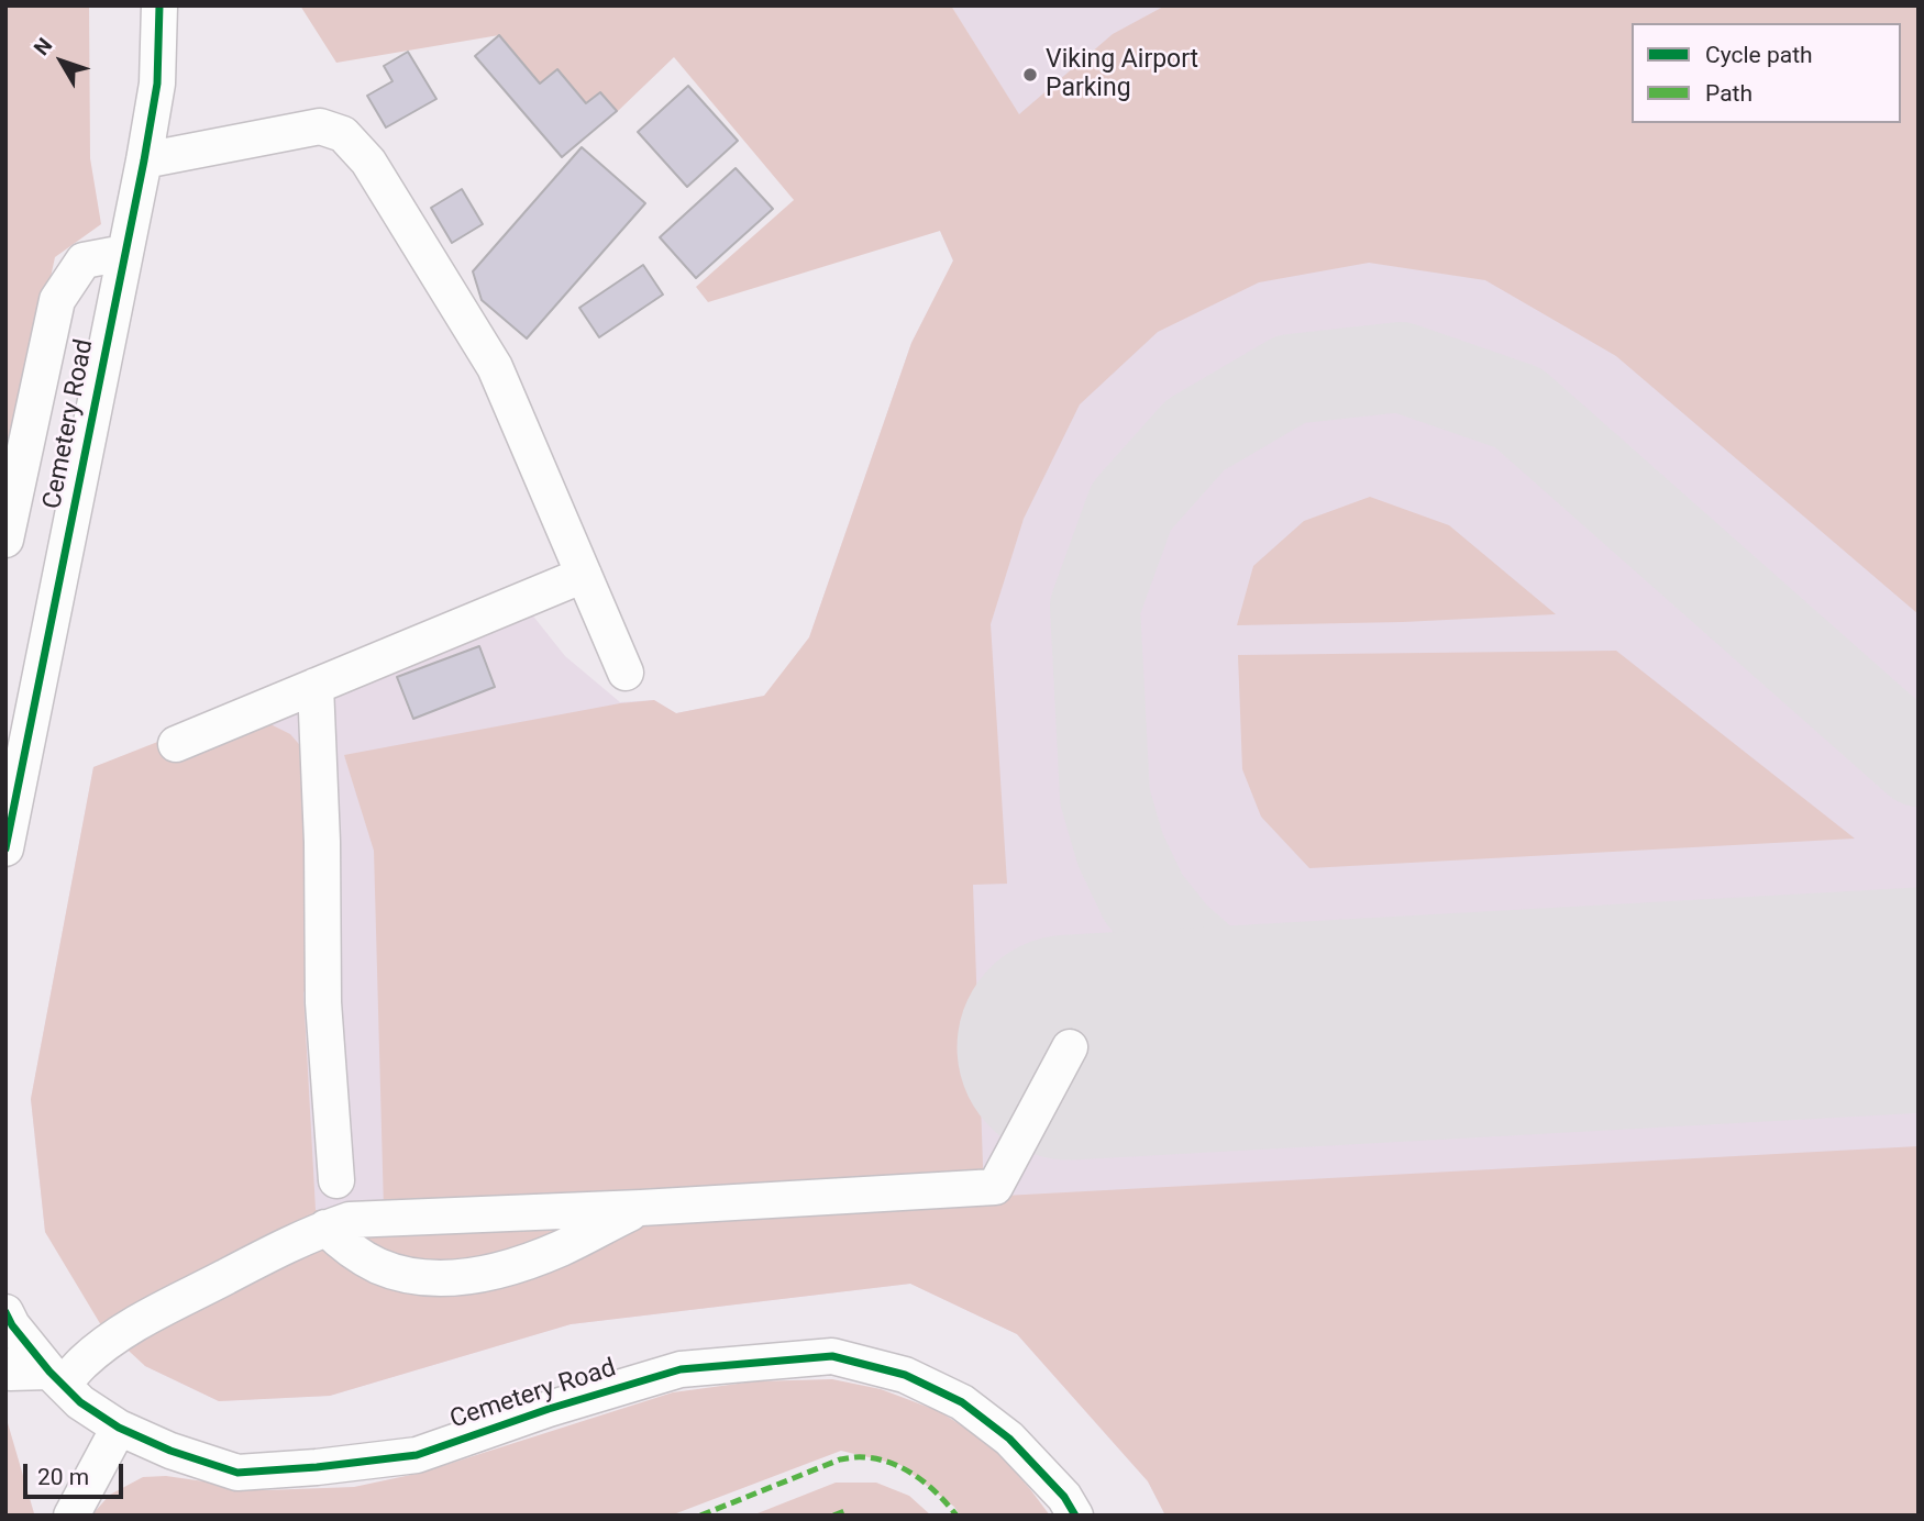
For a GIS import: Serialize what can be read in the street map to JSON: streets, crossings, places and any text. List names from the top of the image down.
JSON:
{
  "streets": {
    "street": ["Cemetery Road"]
  },
  "places": ["Viking Airport Parking"],
  "legend": ["Cycle path", "Path"],
  "scale_bar": "20 m",
  "north": "top left"
}
